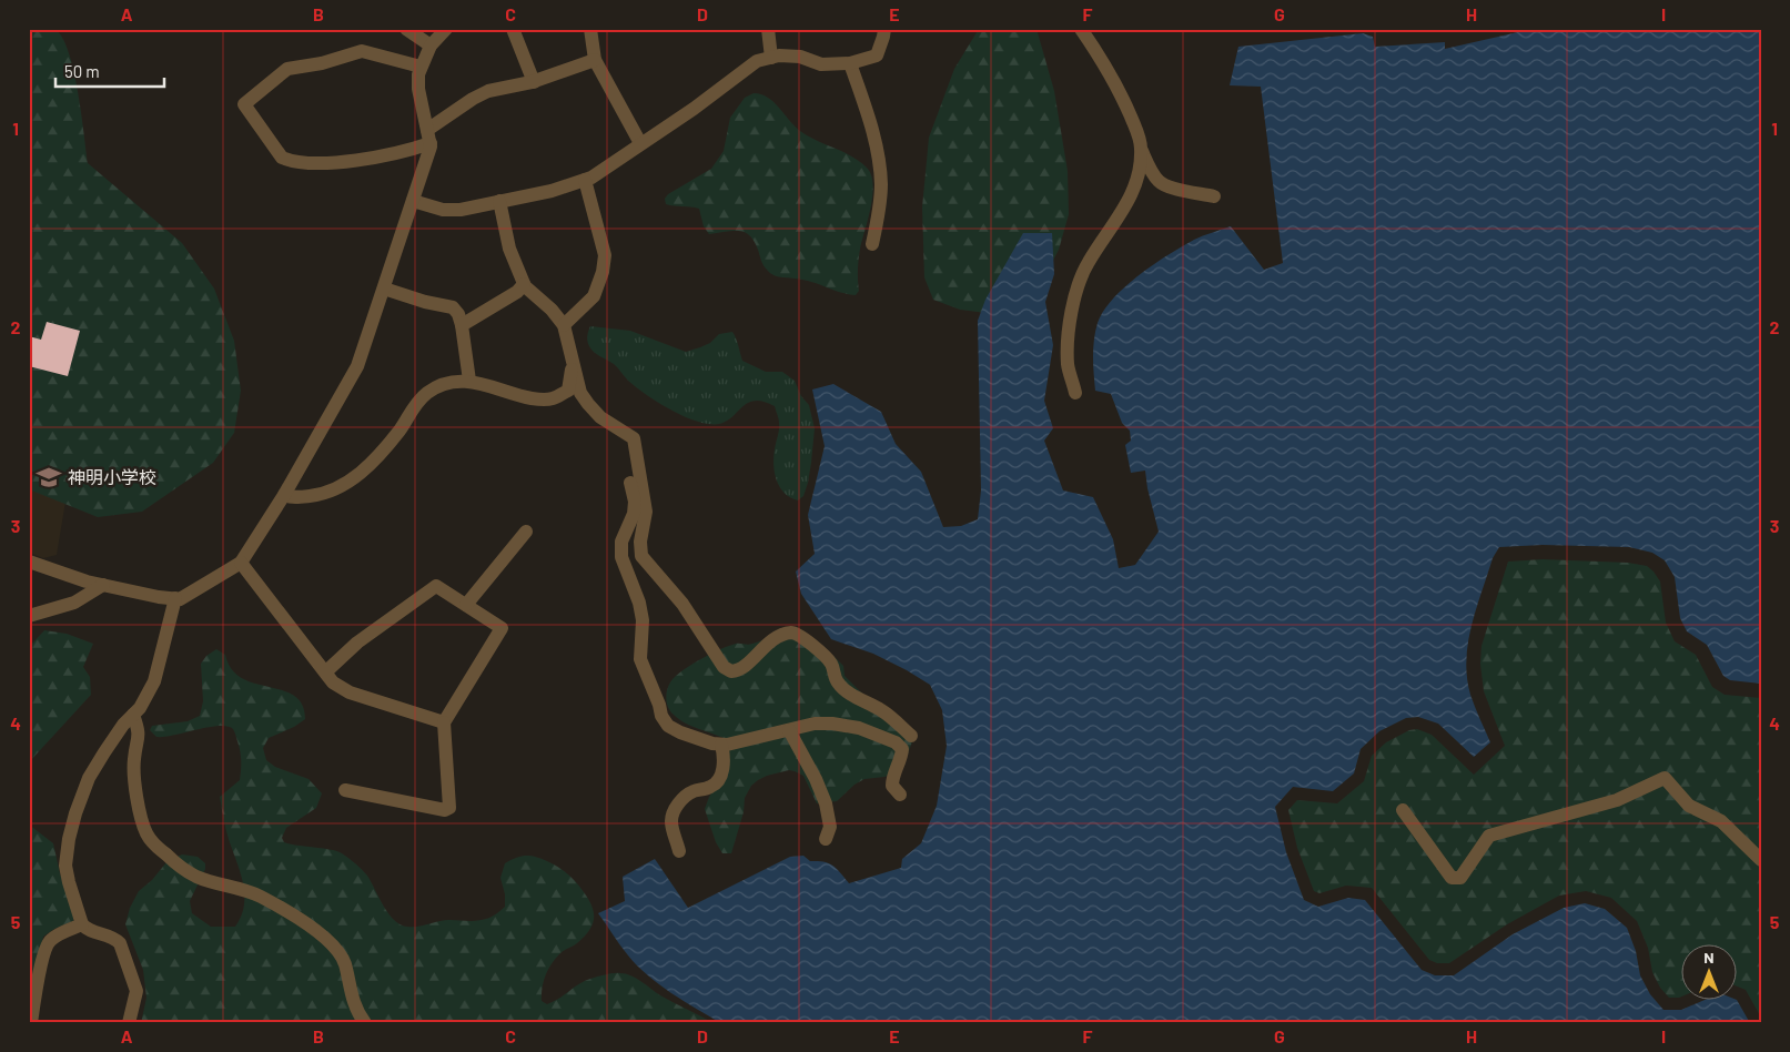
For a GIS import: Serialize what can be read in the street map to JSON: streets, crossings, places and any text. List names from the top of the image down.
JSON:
{
  "places": {
    "school or university": ["神明小学校"]
  },
  "scale_bar": "50 m",
  "north": "top",
  "grid": {
    "columns": [
      "A",
      "B",
      "C",
      "D",
      "E",
      "F",
      "G",
      "H",
      "I"
    ],
    "rows": [
      "1",
      "2",
      "3",
      "4",
      "5"
    ]
  }
}
